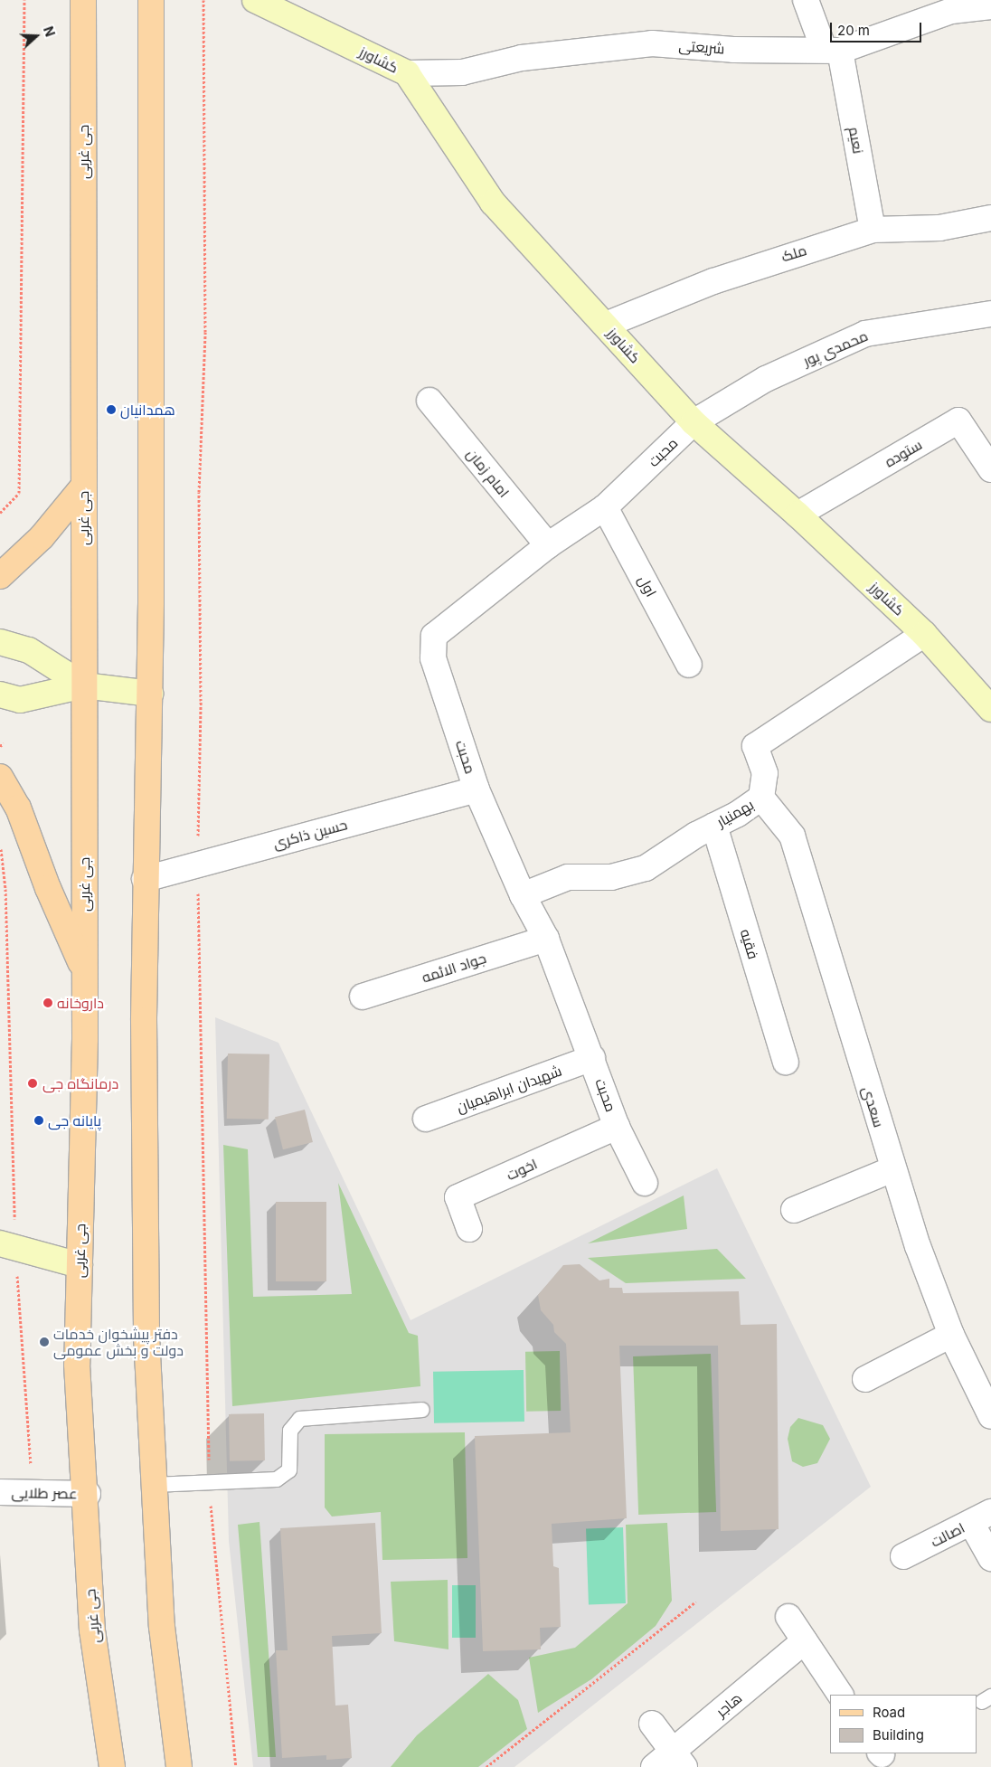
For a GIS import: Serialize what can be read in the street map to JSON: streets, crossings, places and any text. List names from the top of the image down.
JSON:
{
  "streets": {
    "main road": ["جی غربی"],
    "street": [
      "شریعتی",
      "کشاورز",
      "نعیم",
      "ملک",
      "محمدی پور",
      "محبت",
      "ستوده",
      "امام زمان",
      "اول",
      "بهمنیار",
      "حسین ذاکری",
      "فقیه",
      "جواد الائمه",
      "شهیدان ابراهیمیان",
      "سعدی",
      "اخوت",
      "عصر طلایی",
      "اصالت",
      "هاجر"
    ]
  },
  "crossings": [
    ["شریعتی", "کشاورز"],
    ["شریعتی", "نعیم"],
    ["کشاورز", "ملک"],
    ["کشاورز", "محمدی پور"],
    ["کشاورز", "محبت"],
    ["کشاورز", "ستوده"],
    ["کشاورز", "بهمنیار"],
    ["نعیم", "ملک"],
    ["جی غربی", "عصر طلایی"],
    ["محمدی پور", "محبت"],
    ["محبت", "امام زمان"],
    ["محبت", "اول"],
    ["محبت", "بهمنیار"],
    ["محبت", "حسین ذاکری"],
    ["محبت", "جواد الائمه"],
    ["محبت", "شهیدان ابراهیمیان"],
    ["محبت", "اخوت"],
    ["بهمنیار", "فقیه"],
    ["بهمنیار", "سعدی"]
  ],
  "places": [
    "همدانیان",
    "داروخانه",
    "درمانگاه جی",
    "پایانه جی",
    "دفتر پیشخوان خدمات دولت و بخش عمومی"
  ],
  "legend": ["Road", "Building"],
  "scale_bar": "20 m",
  "north": "right"
}
